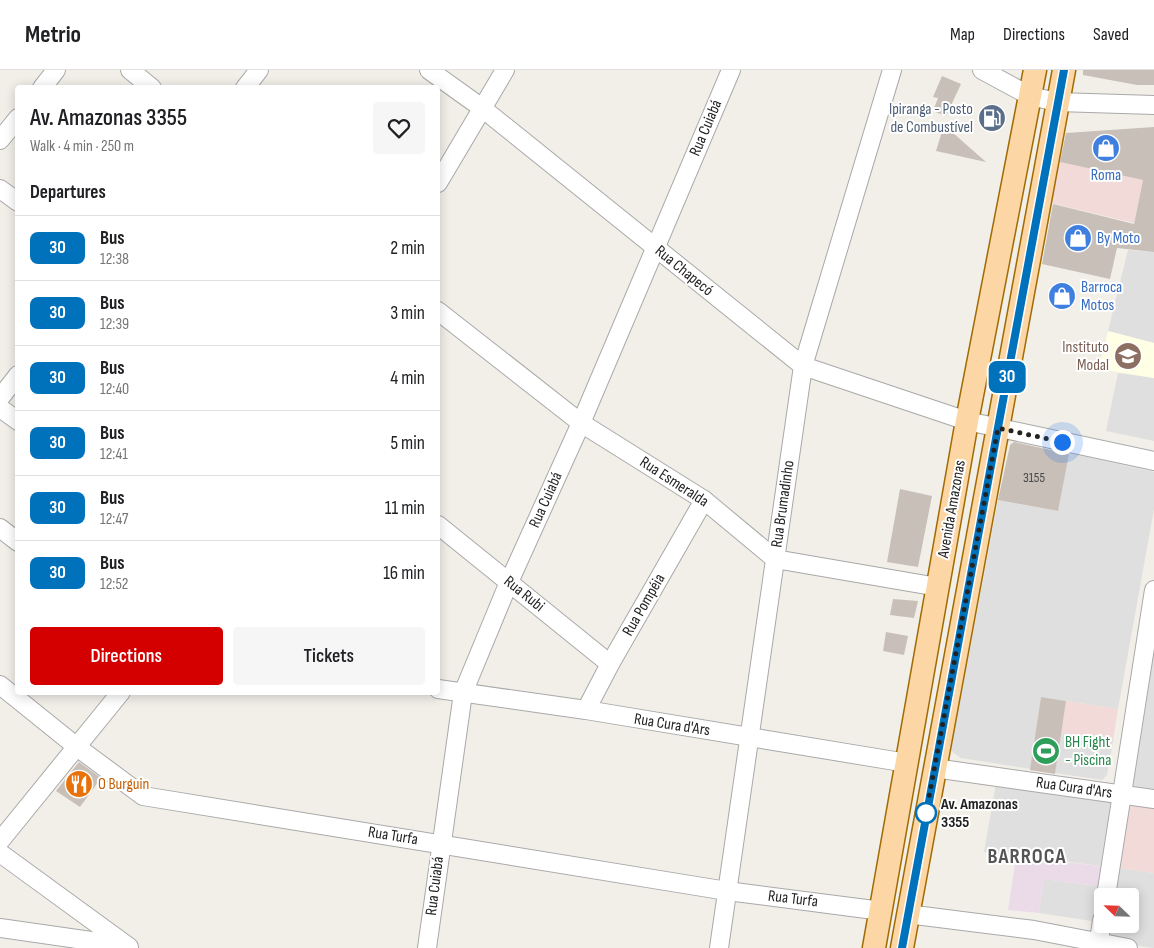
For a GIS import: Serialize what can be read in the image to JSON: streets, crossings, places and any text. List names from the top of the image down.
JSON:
{
  "streets": {
    "main road": ["Avenida Amazonas"],
    "street": [
      "Rua Cuiabá",
      "Rua Chapecó",
      "Rua Esmeralda",
      "Rua Brumadinho",
      "Rua Rubi",
      "Rua Pompéia",
      "Rua Cura d'Ars",
      "Rua Turfa"
    ]
  },
  "crossings": [
    ["Rua Cuiabá", "Rua Chapecó"],
    ["Rua Cuiabá", "Rua Esmeralda"],
    ["Rua Cuiabá", "Rua Rubi"],
    ["Rua Cuiabá", "Rua Cura d'Ars"],
    ["Rua Cuiabá", "Rua Turfa"],
    ["Rua Chapecó", "Rua Brumadinho"],
    ["Rua Chapecó", "Avenida Amazonas"],
    ["Rua Esmeralda", "Rua Brumadinho"],
    ["Rua Esmeralda", "Avenida Amazonas"],
    ["Rua Esmeralda", "Rua Pompéia"],
    ["Rua Brumadinho", "Rua Cura d'Ars"],
    ["Rua Brumadinho", "Rua Turfa"],
    ["Avenida Amazonas", "Rua Cura d'Ars"],
    ["Avenida Amazonas", "Rua Turfa"],
    ["Rua Rubi", "Rua Pompéia"],
    ["Rua Pompéia", "Rua Cura d'Ars"]
  ],
  "districts": ["BARROCA"],
  "places": {
    "fuel station": ["Ipiranga - Posto de Combustível"],
    "shop": ["Roma", "By Moto", "Barroca Motos"],
    "school or university": ["Instituto Modal"],
    "sports": ["BH Fight - Piscina"],
    "restaurant": ["O Burguin"],
    "other": ["Av. Amazonas 3355"]
  },
  "lines": ["bus line 30"],
  "house_numbers": ["3155"],
  "north": "top left",
  "page": {
    "header": "Metrio",
    "nav": ["Map", "Directions", "Saved"],
    "on_map": "30",
    "heading": [
      ["Av. Amazonas 3355", "Walk · 4 min · 250 m"],
      "Departures"
    ],
    "list": [
      {
        "mark": "30",
        "name": "Bus",
        "note": "12:38",
        "value": "2 min"
      },
      {
        "mark": "30",
        "name": "Bus",
        "note": "12:39",
        "value": "3 min"
      },
      {
        "mark": "30",
        "name": "Bus",
        "note": "12:40",
        "value": "4 min"
      },
      {
        "mark": "30",
        "name": "Bus",
        "note": "12:41",
        "value": "5 min"
      },
      {
        "mark": "30",
        "name": "Bus",
        "note": "12:47",
        "value": "11 min"
      },
      {
        "mark": "30",
        "name": "Bus",
        "note": "12:52",
        "value": "16 min"
      }
    ],
    "buttons": ["Directions", "Tickets"]
  }
}
